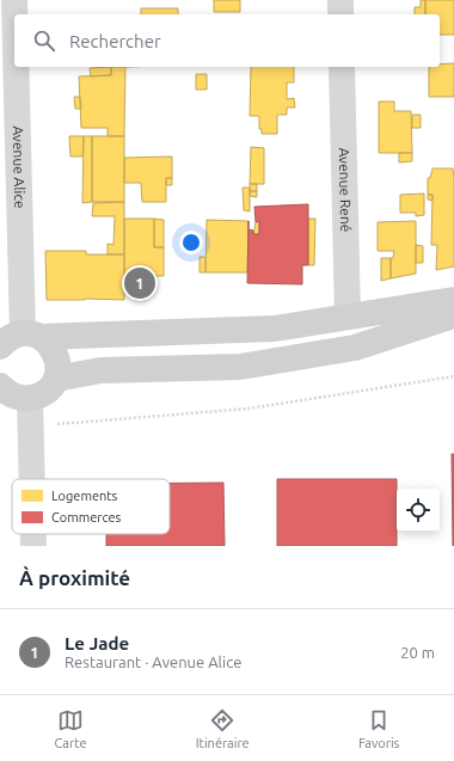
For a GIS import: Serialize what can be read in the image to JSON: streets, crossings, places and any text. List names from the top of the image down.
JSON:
{
  "streets": {
    "street": ["Avenue Alice", "Avenue René"]
  },
  "legend": ["Logements", "Commerces"],
  "page": {
    "search": "Rechercher",
    "pins": "1",
    "heading": "À proximité",
    "list": [
      {
        "mark": "1",
        "name": "Le Jade",
        "note": "Restaurant · Avenue Alice",
        "value": "20 m"
      }
    ],
    "nav": ["Carte", "Itinéraire", "Favoris"]
  }
}
